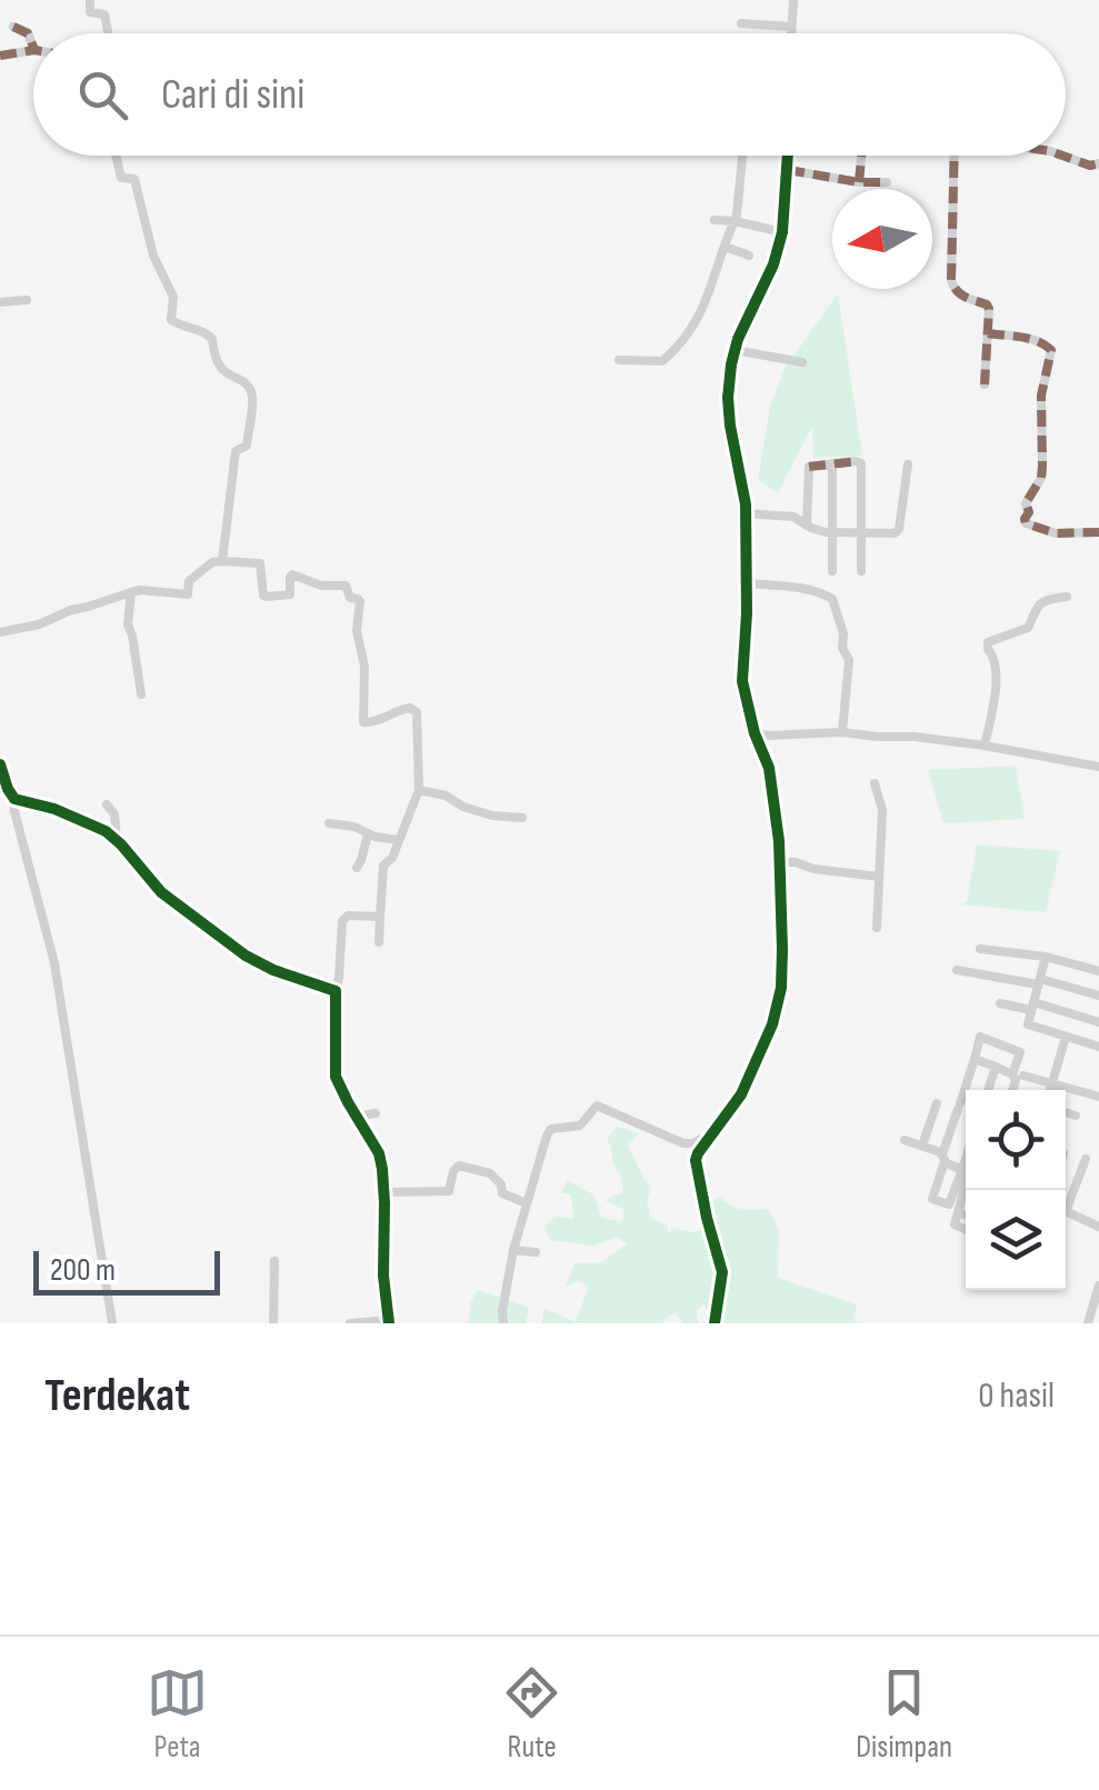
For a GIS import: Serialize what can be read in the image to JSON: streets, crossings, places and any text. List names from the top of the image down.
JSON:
{
  "scale_bar": "200 m",
  "north": "left",
  "page": {
    "search": "Cari di sini",
    "scale": "200 m",
    "heading": ["Terdekat", "0 hasil"],
    "nav": ["Peta", "Rute", "Disimpan"]
  }
}
